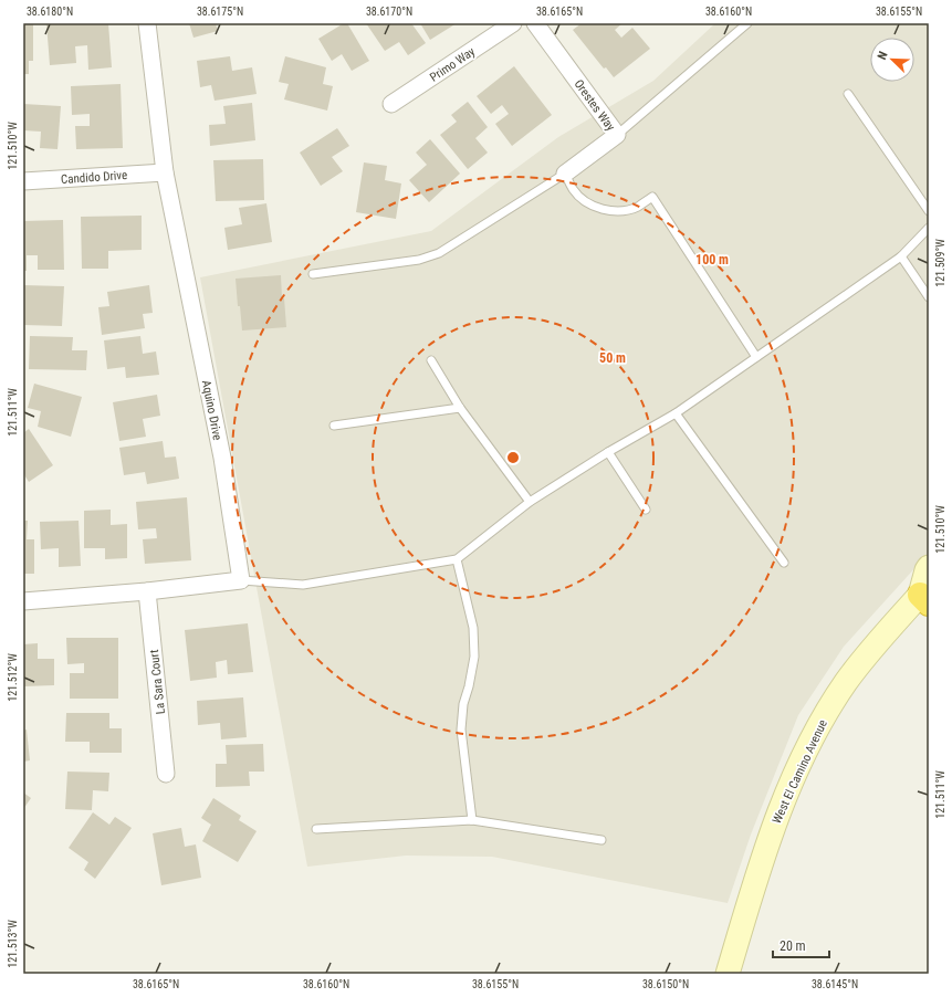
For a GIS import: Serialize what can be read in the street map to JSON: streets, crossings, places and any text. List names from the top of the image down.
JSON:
{
  "streets": {
    "main road": ["West El Camino Avenue"],
    "street": [
      "Primo Way",
      "Orestes Way",
      "Candido Drive",
      "Aquino Drive",
      "La Sara Court"
    ]
  },
  "crossings": [
    ["Candido Drive", "Aquino Drive"]
  ],
  "scale_bar": "20 m",
  "north": "top left",
  "coordinates": [
    "38.6180°N",
    "38.6175°N",
    "38.6170°N",
    "38.6165°N",
    "38.6160°N",
    "38.6155°N",
    "121.510°W",
    "121.509°W",
    "121.511°W",
    "121.512°W",
    "121.513°W",
    "38.6150°N",
    "38.6145°N"
  ],
  "rings": ["100 m", "50 m"]
}
